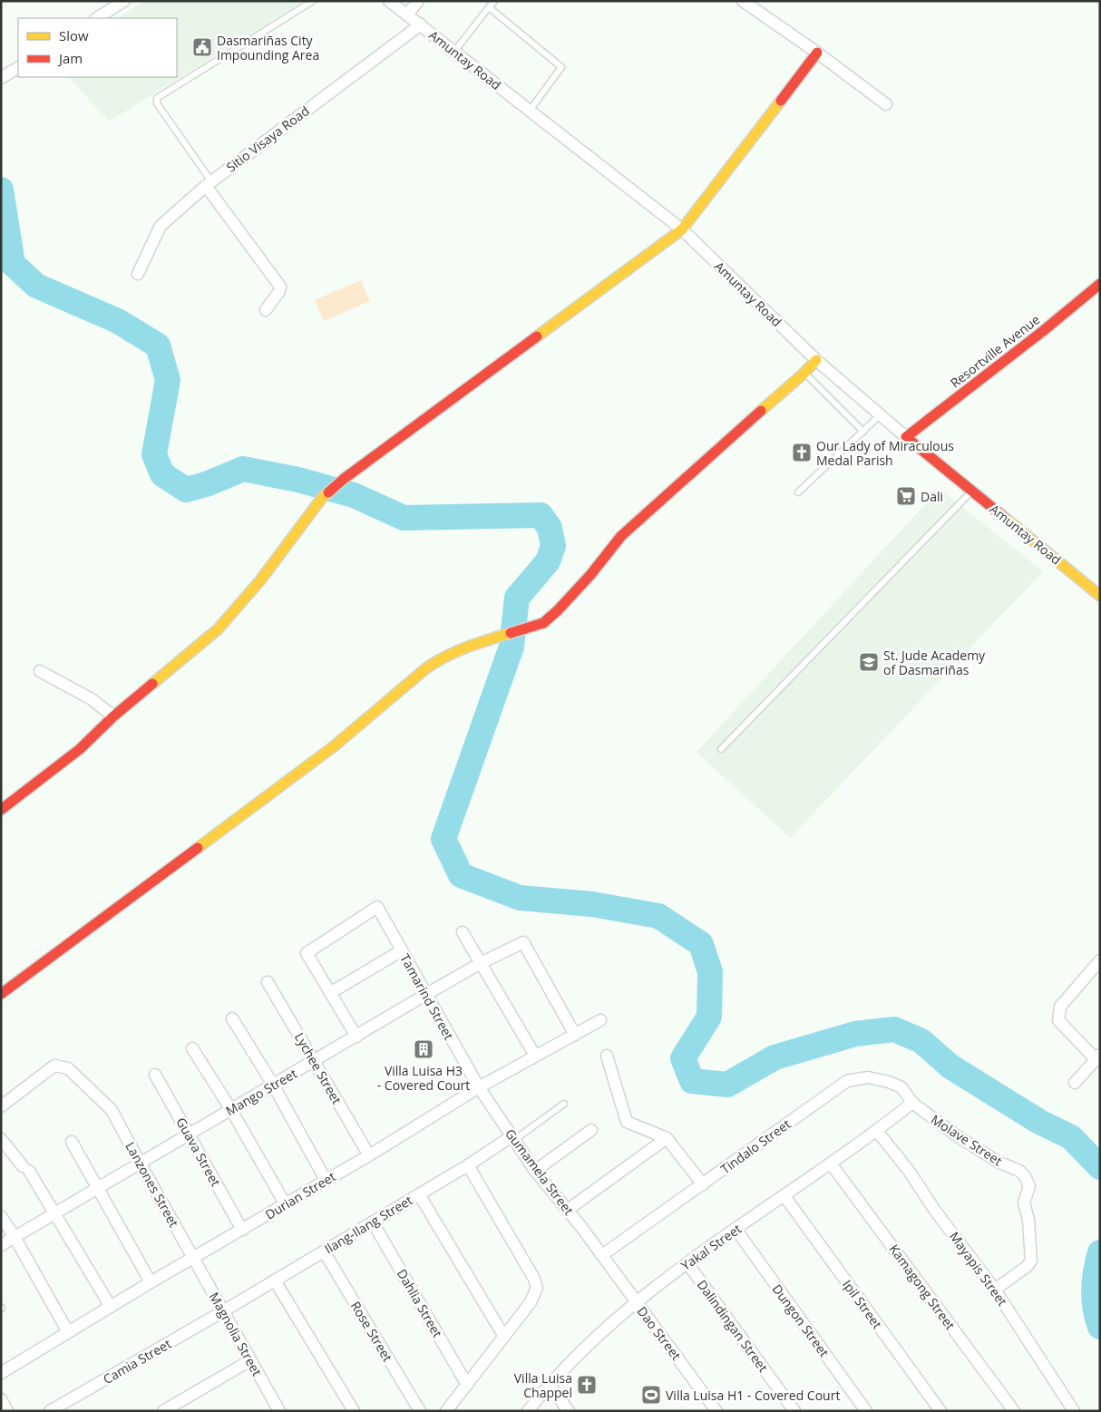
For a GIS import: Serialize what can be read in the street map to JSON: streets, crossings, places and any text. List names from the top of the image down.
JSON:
{
  "streets": {
    "street": [
      "Amuntay Road",
      "Sitio Visaya Road",
      "Resortville Avenue",
      "Tamarind Street",
      "Lychee Street",
      "Mango Street",
      "Molave Street",
      "Tindalo Street",
      "Guava Street",
      "Gumamela Street",
      "Lanzones Street",
      "Durian Street",
      "Ilang-Ilang Street",
      "Yakal Street",
      "Mayapis Street",
      "Kamagong Street",
      "Dahlia Street",
      "Ipil Street",
      "Dungon Street",
      "Dalindingan Street",
      "Rose Street",
      "Dao Street",
      "Magnolia Street",
      "Camia Street"
    ]
  },
  "crossings": [
    ["Amuntay Road", "Sitio Visaya Road"],
    ["Amuntay Road", "Resortville Avenue"],
    ["Tamarind Street", "Mango Street"],
    ["Tamarind Street", "Gumamela Street"],
    ["Tamarind Street", "Durian Street"],
    ["Lychee Street", "Mango Street"],
    ["Lychee Street", "Durian Street"],
    ["Mango Street", "Guava Street"],
    ["Mango Street", "Lanzones Street"],
    ["Mango Street", "Durian Street"],
    ["Molave Street", "Tindalo Street"],
    ["Molave Street", "Yakal Street"],
    ["Molave Street", "Mayapis Street"],
    ["Tindalo Street", "Gumamela Street"],
    ["Tindalo Street", "Yakal Street"],
    ["Tindalo Street", "Dao Street"],
    ["Guava Street", "Durian Street"],
    ["Gumamela Street", "Durian Street"],
    ["Gumamela Street", "Ilang-Ilang Street"],
    ["Gumamela Street", "Dao Street"],
    ["Lanzones Street", "Durian Street"],
    ["Lanzones Street", "Magnolia Street"],
    ["Durian Street", "Magnolia Street"],
    ["Ilang-Ilang Street", "Dahlia Street"],
    ["Ilang-Ilang Street", "Rose Street"],
    ["Ilang-Ilang Street", "Magnolia Street"],
    ["Ilang-Ilang Street", "Camia Street"],
    ["Yakal Street", "Mayapis Street"],
    ["Yakal Street", "Kamagong Street"],
    ["Yakal Street", "Ipil Street"],
    ["Yakal Street", "Dungon Street"],
    ["Yakal Street", "Dalindingan Street"],
    ["Yakal Street", "Dao Street"],
    ["Magnolia Street", "Camia Street"]
  ],
  "places": {
    "public building": ["Dasmariñas City Impounding Area"],
    "church": ["Our Lady of Miraculous Medal Parish", "Villa Luisa Chappel"],
    "supermarket": ["Dali"],
    "school or university": ["St. Jude Academy of Dasmariñas"],
    "building": ["Villa Luisa H3 - Covered Court"],
    "sports": ["Villa Luisa H1 - Covered Court"]
  },
  "legend": ["Slow", "Jam"]
}
